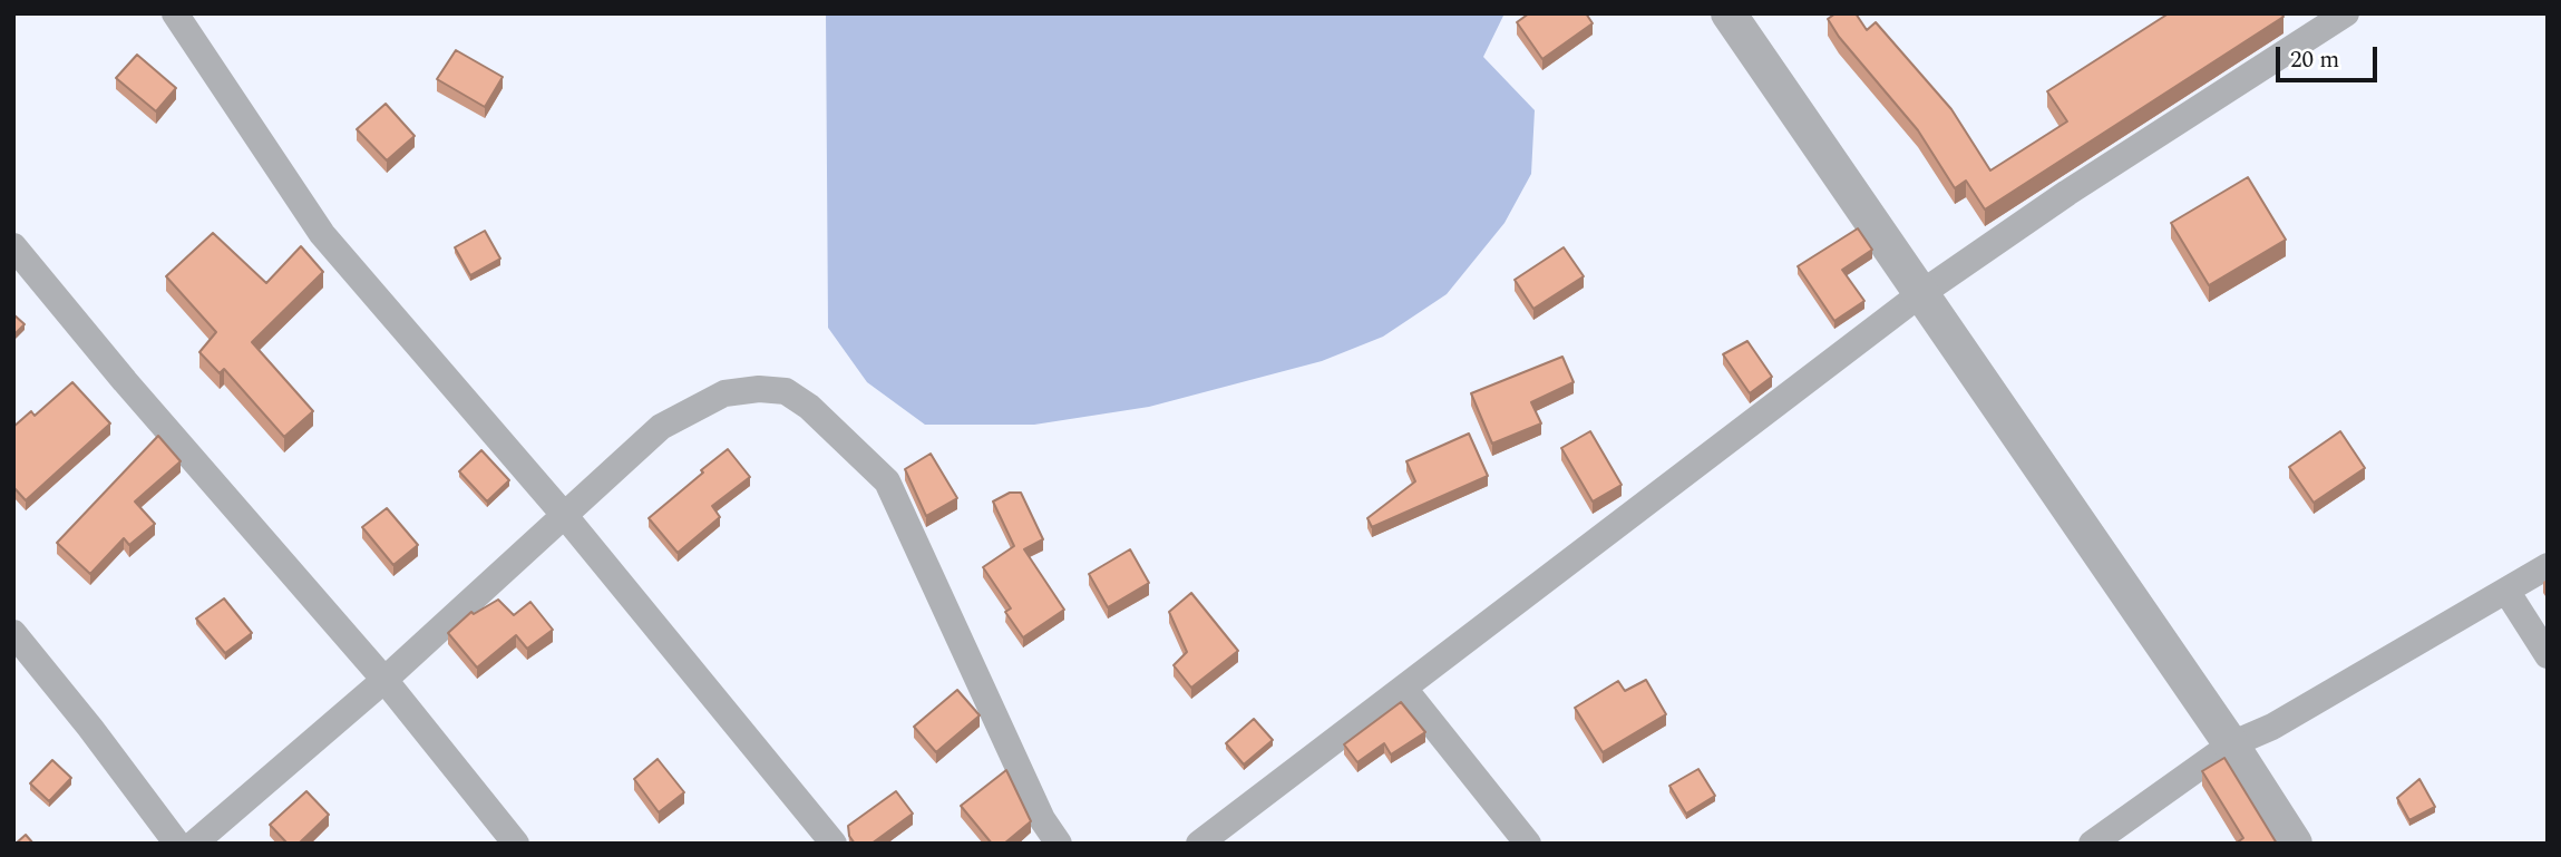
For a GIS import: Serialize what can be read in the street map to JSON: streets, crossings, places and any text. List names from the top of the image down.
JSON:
{
  "scale_bar": "20 m"
}
